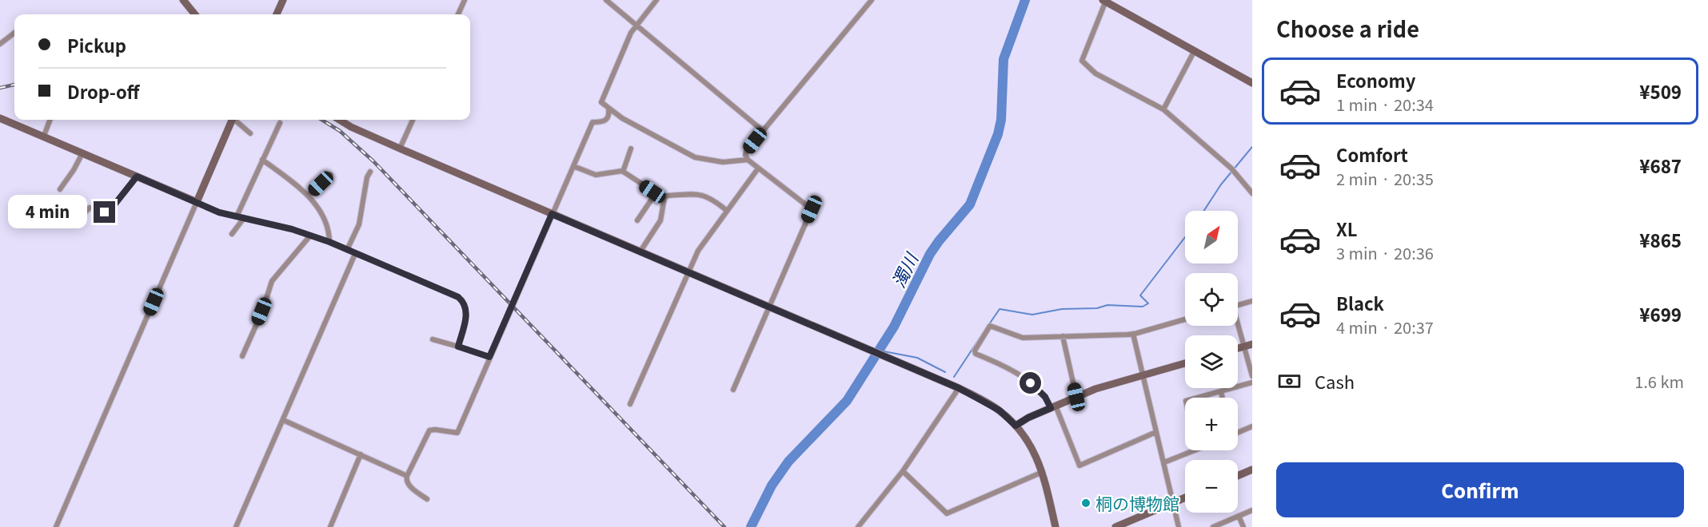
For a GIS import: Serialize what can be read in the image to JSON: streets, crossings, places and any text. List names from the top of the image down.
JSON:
{
  "water": ["濁川"],
  "places": ["桐の博物館"],
  "north": "top right",
  "page": {
    "heading": "Choose a ride",
    "banner": ["Pickup", "Drop-off"],
    "list": [
      {
        "name": "Economy",
        "note": "1 min · 20:34",
        "value": "¥509"
      },
      {
        "name": "Comfort",
        "note": "2 min · 20:35",
        "value": "¥687"
      },
      {
        "name": "XL",
        "note": "3 min · 20:36",
        "value": "¥865"
      },
      {
        "name": "Black",
        "note": "4 min · 20:37",
        "value": "¥699"
      }
    ],
    "bubble": "4 min",
    "map_buttons": ["+", "−"],
    "pay": ["Cash", "1.6 km"],
    "buttons": "Confirm"
  }
}
